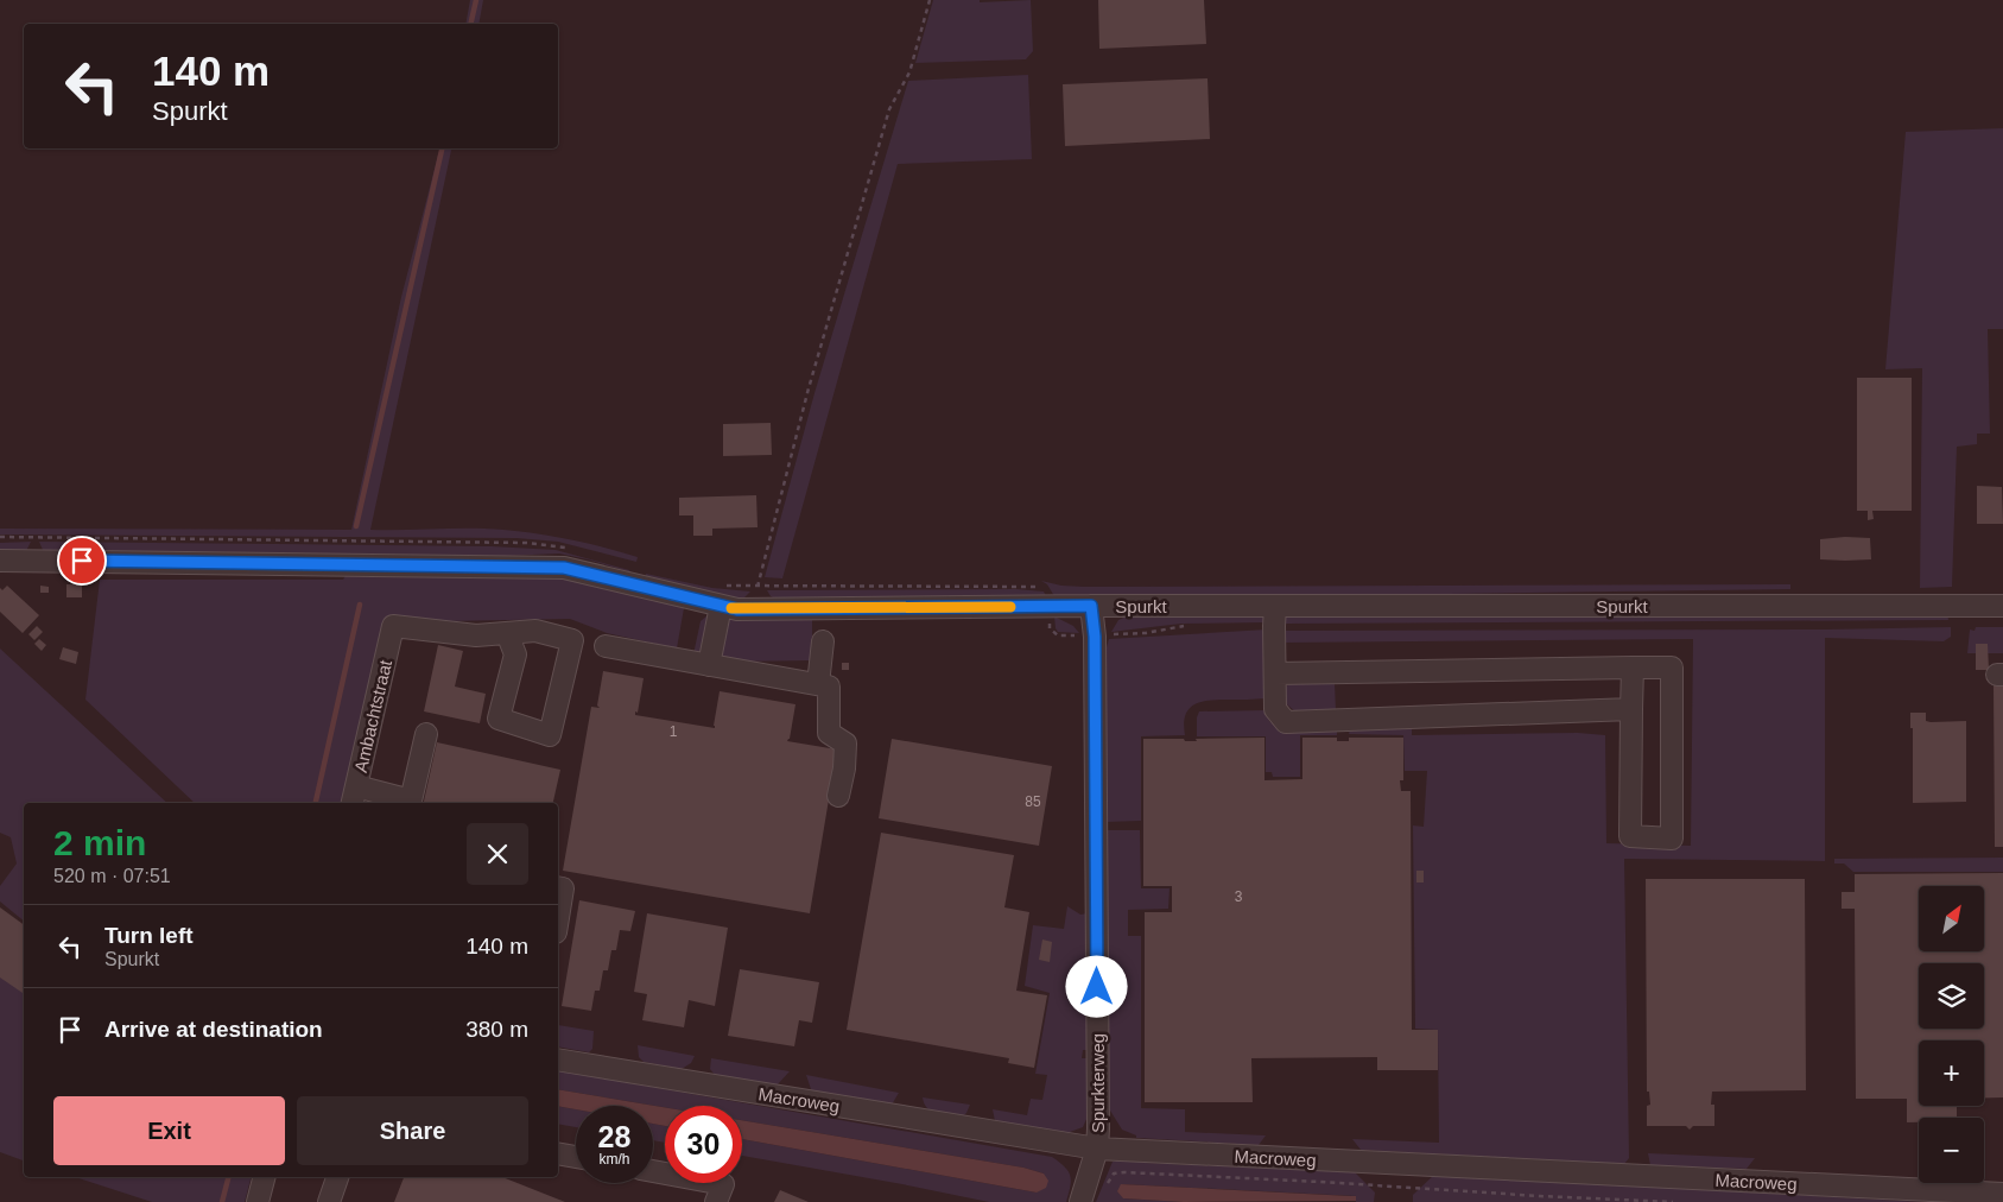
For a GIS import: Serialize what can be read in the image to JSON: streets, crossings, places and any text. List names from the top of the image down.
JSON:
{
  "streets": {
    "street": [
      "Spurkt",
      "Ambachtstraat",
      "Spurkterweg",
      "Macroweg"
    ]
  },
  "crossings": [
    ["Spurkt", "Spurkterweg"],
    ["Spurkterweg", "Macroweg"]
  ],
  "house_numbers": ["1", "85", "3"],
  "north": "top right",
  "page": {
    "turn": ["140 m", "Spurkt"],
    "heading": ["2 min", "520 m · 07:51"],
    "map_buttons": ["+", "−"],
    "list": [
      {
        "name": "Turn left",
        "note": "Spurkt",
        "value": "140 m"
      },
      {
        "name": "Arrive at destination",
        "value": "380 m"
      }
    ],
    "buttons": ["Exit", "Share"],
    "speed": "28 km/h",
    "limit": "30"
  }
}
